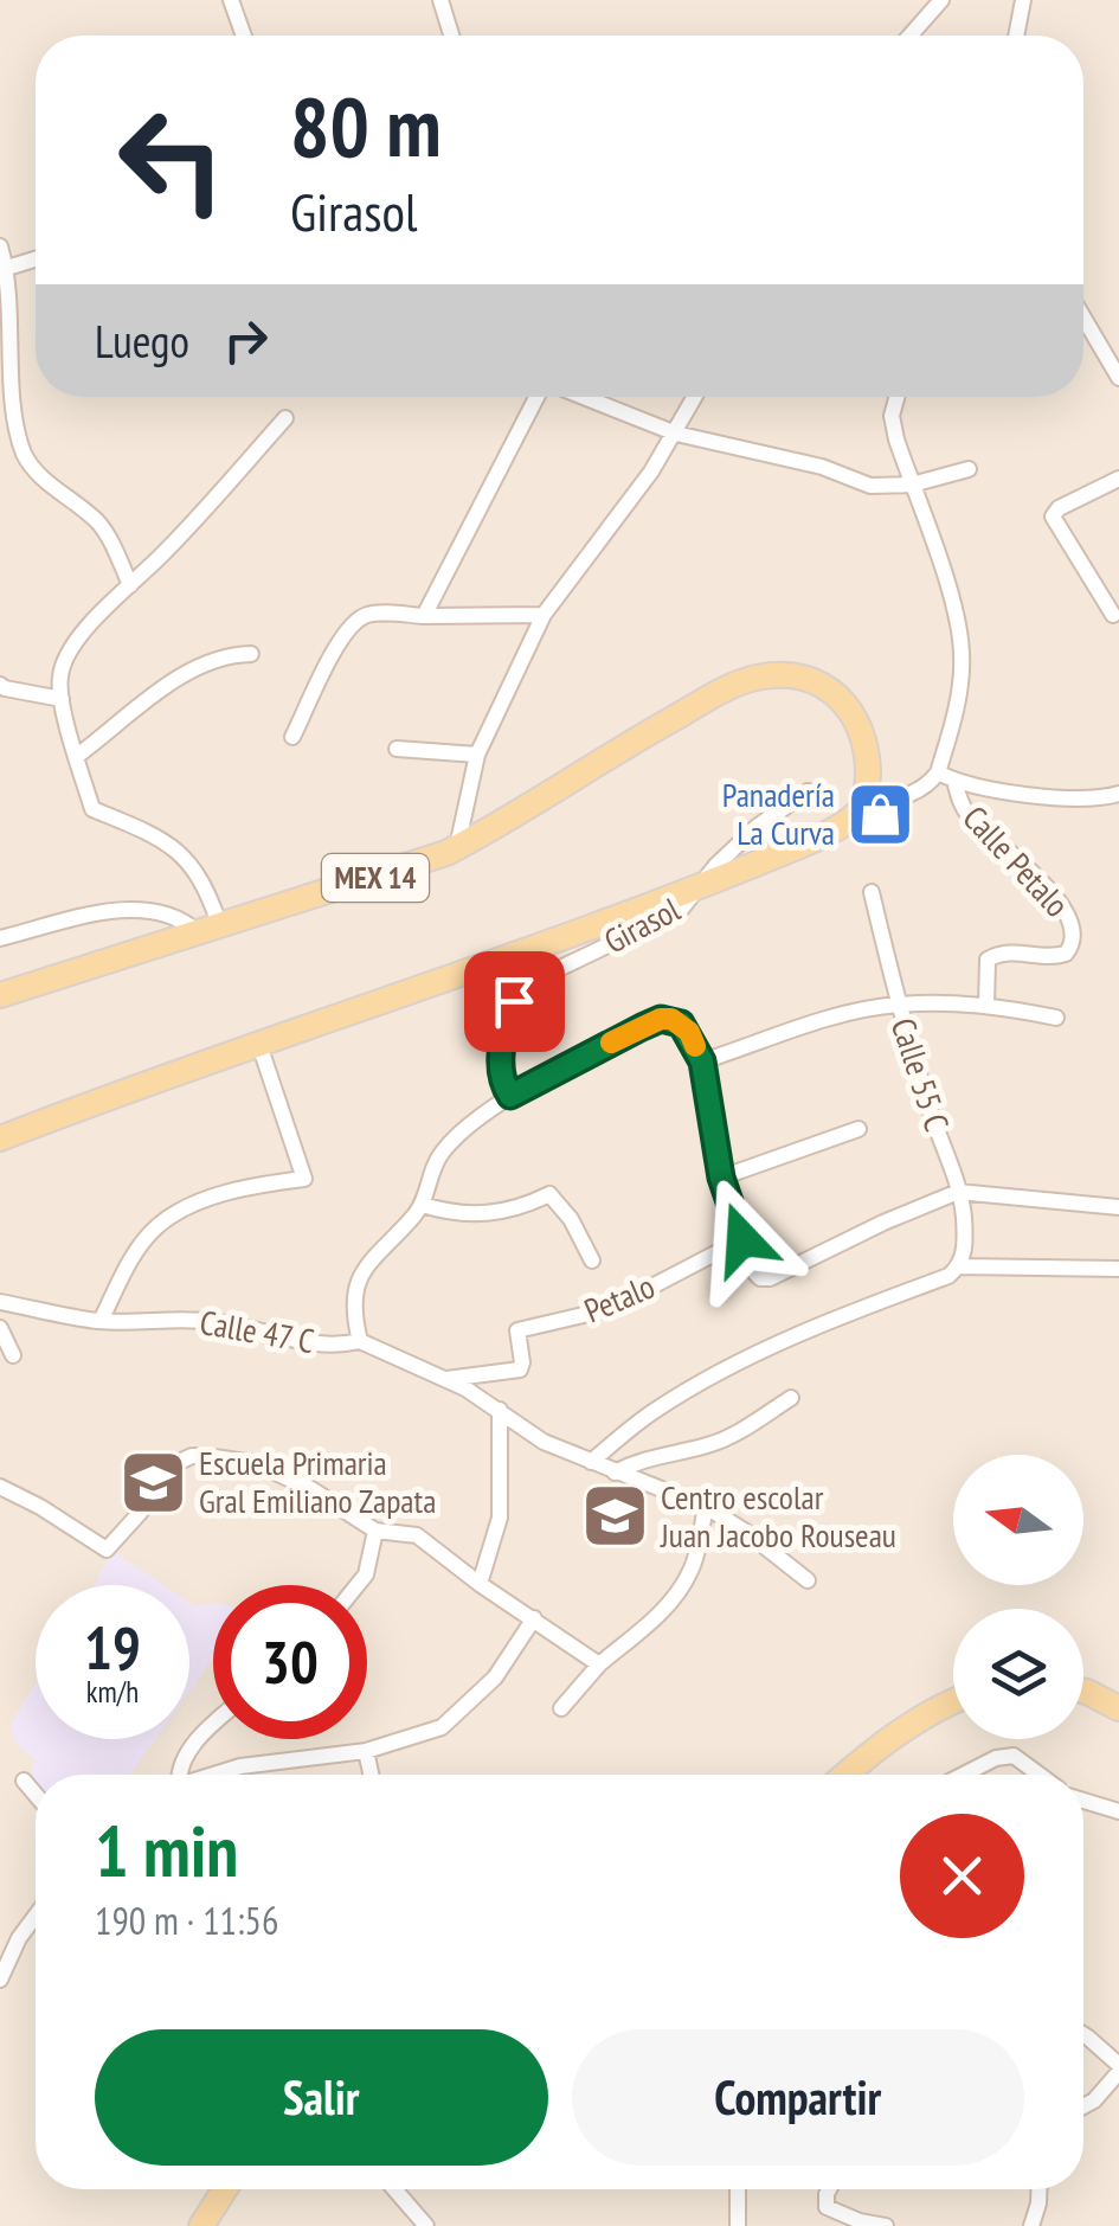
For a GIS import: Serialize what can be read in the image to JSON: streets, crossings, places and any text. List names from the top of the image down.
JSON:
{
  "streets": {
    "main road": ["MEX 14"],
    "street": [
      "Calle Petalo",
      "Girasol",
      "Calle 55 C",
      "Petalo",
      "Calle 47 C"
    ]
  },
  "crossings": [
    ["Petalo", "Calle 47 C"]
  ],
  "places": {
    "shop": ["Panadería La Curva"],
    "school or university": ["Escuela Primaria Gral Emiliano Zapata", "Centro escolar Juan Jacobo Rouseau"]
  },
  "north": "left",
  "page": {
    "turn": ["80 m", "Girasol"],
    "then": "Luego",
    "speed": "19 km/h",
    "limit": "30",
    "heading": ["1 min", "190 m · 11:56"],
    "buttons": ["Salir", "Compartir"]
  }
}
